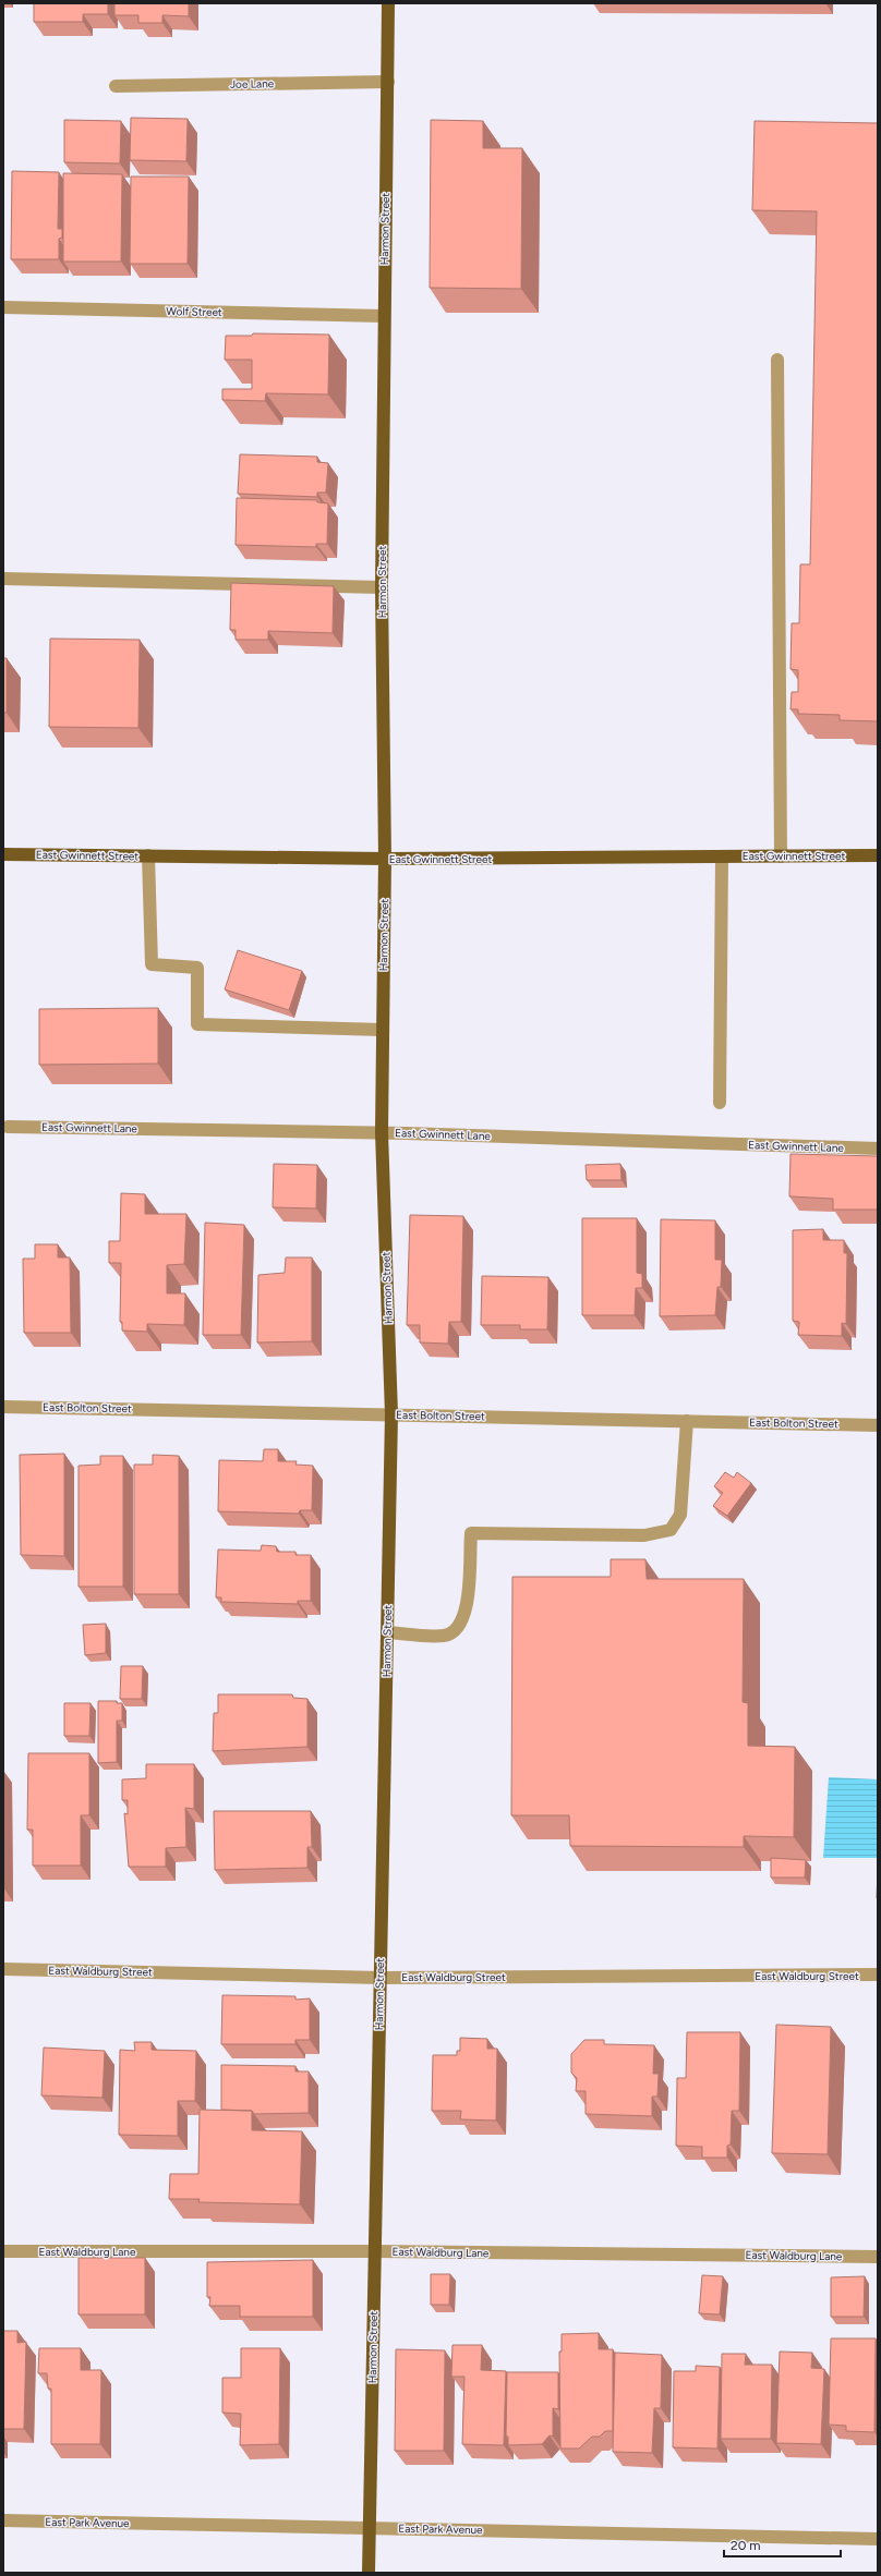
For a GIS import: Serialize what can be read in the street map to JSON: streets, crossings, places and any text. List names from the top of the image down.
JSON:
{
  "streets": {
    "main road": ["Harmon Street", "East Gwinnett Street"],
    "street": [
      "Joe Lane",
      "Wolf Street",
      "East Gwinnett Lane",
      "East Bolton Street",
      "East Waldburg Street",
      "East Waldburg Lane",
      "East Park Avenue"
    ]
  },
  "crossings": [
    ["Joe Lane", "Harmon Street"],
    ["Harmon Street", "Wolf Street"],
    ["Harmon Street", "East Gwinnett Street"],
    ["Harmon Street", "East Gwinnett Lane"],
    ["Harmon Street", "East Bolton Street"],
    ["Harmon Street", "East Waldburg Street"],
    ["Harmon Street", "East Waldburg Lane"],
    ["Harmon Street", "East Park Avenue"]
  ],
  "scale_bar": "20 m"
}
